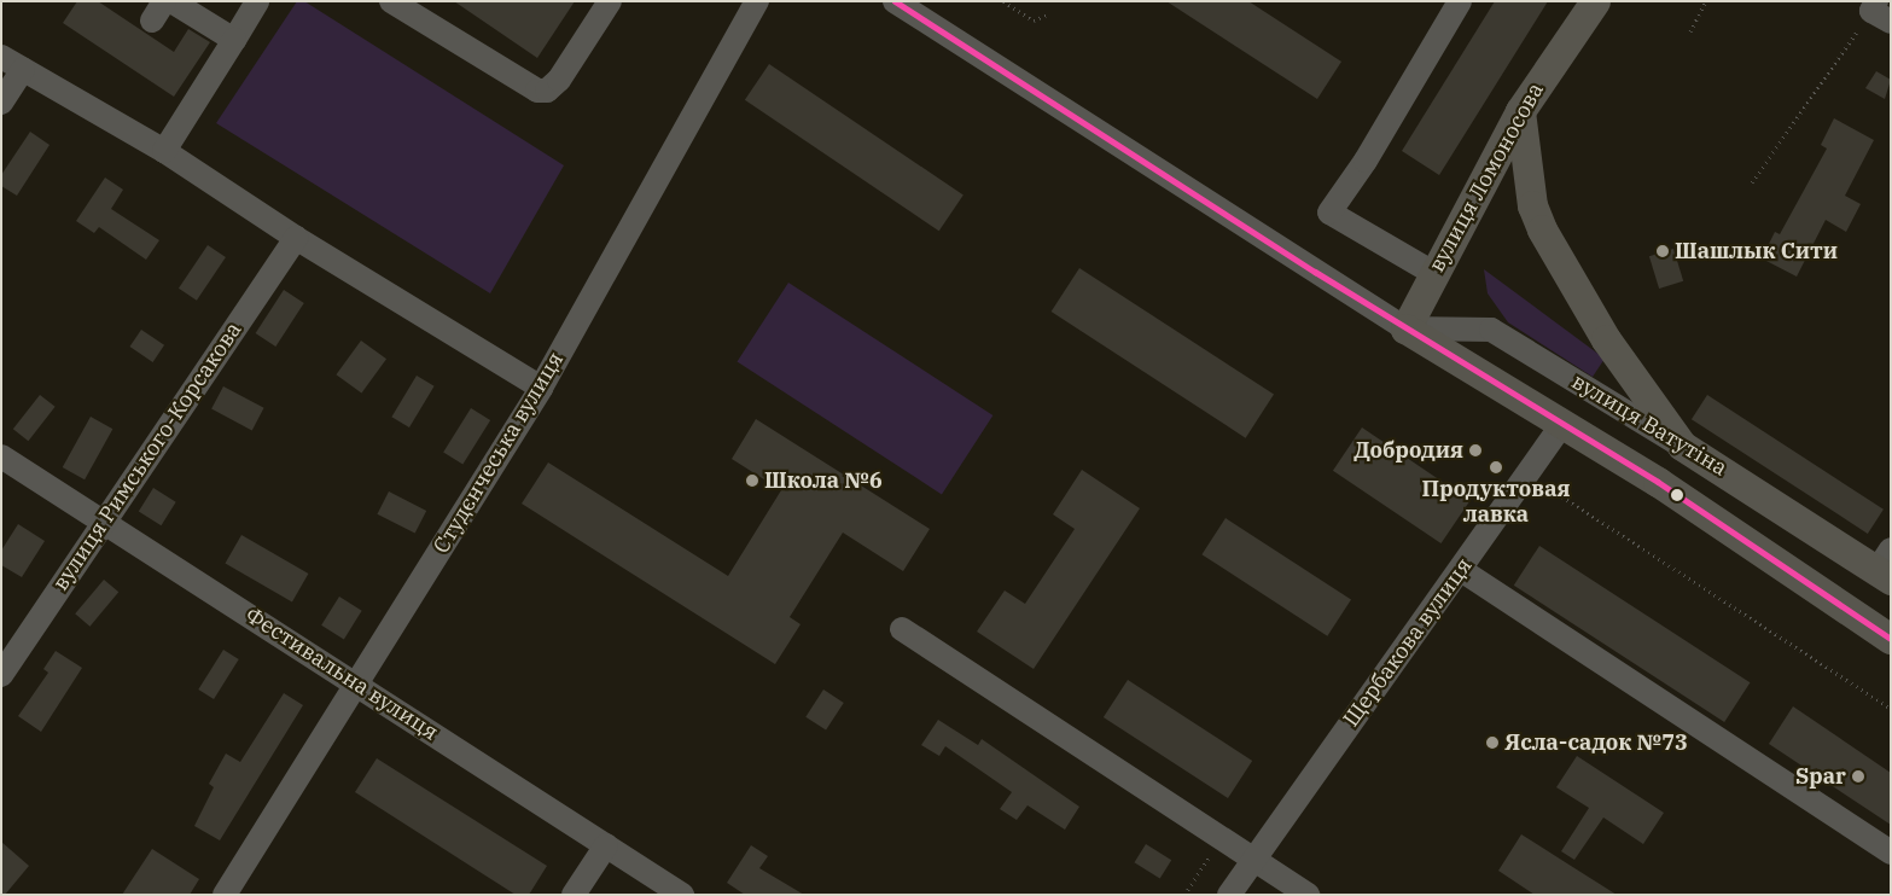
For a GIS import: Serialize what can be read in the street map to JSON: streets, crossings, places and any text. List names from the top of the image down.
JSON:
{
  "streets": {
    "main road": ["вулиця Ломоносова", "вулиця Ватутіна"],
    "street": [
      "Студєнчеська вулиця",
      "вулиця Римського-Корсакова",
      "Щербакова вулиця",
      "Фестивальна вулиця"
    ]
  },
  "crossings": [
    ["вулиця Ломоносова", "вулиця Ватутіна"],
    ["вулиця Ватутіна", "Щербакова вулиця"],
    ["Студєнчеська вулиця", "Фестивальна вулиця"],
    ["вулиця Римського-Корсакова", "Фестивальна вулиця"]
  ],
  "places": [
    "Шашлык Сити",
    "Добродия",
    "Продуктовая лавка",
    "Школа №6",
    "Ясла-садок №73",
    "Spar"
  ]
}
